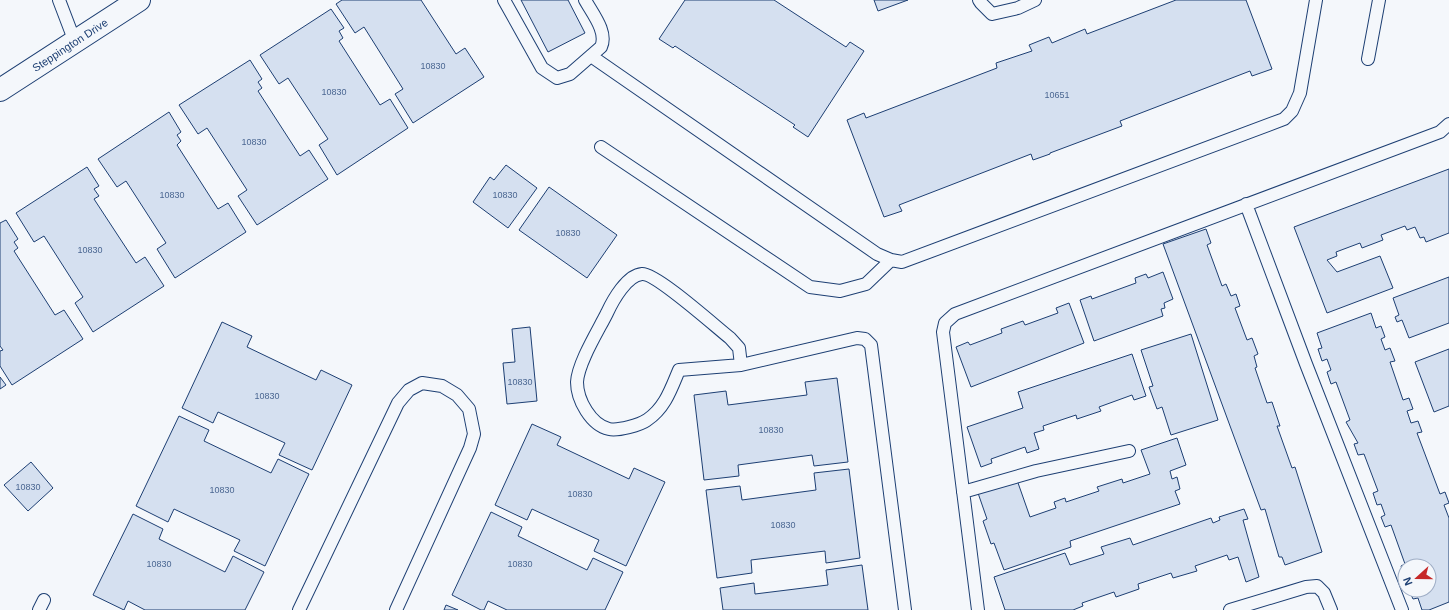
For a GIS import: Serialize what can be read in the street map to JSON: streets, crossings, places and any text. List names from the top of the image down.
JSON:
{
  "streets": {
    "street": ["Steppington Drive"]
  },
  "house_numbers": [
    "10830",
    "10830",
    "10651",
    "10830",
    "10830",
    "10830",
    "10830",
    "10830",
    "10830",
    "10830",
    "10830",
    "10830",
    "10830",
    "10830",
    "10830",
    "10830",
    "10830"
  ],
  "north": "left"
}
